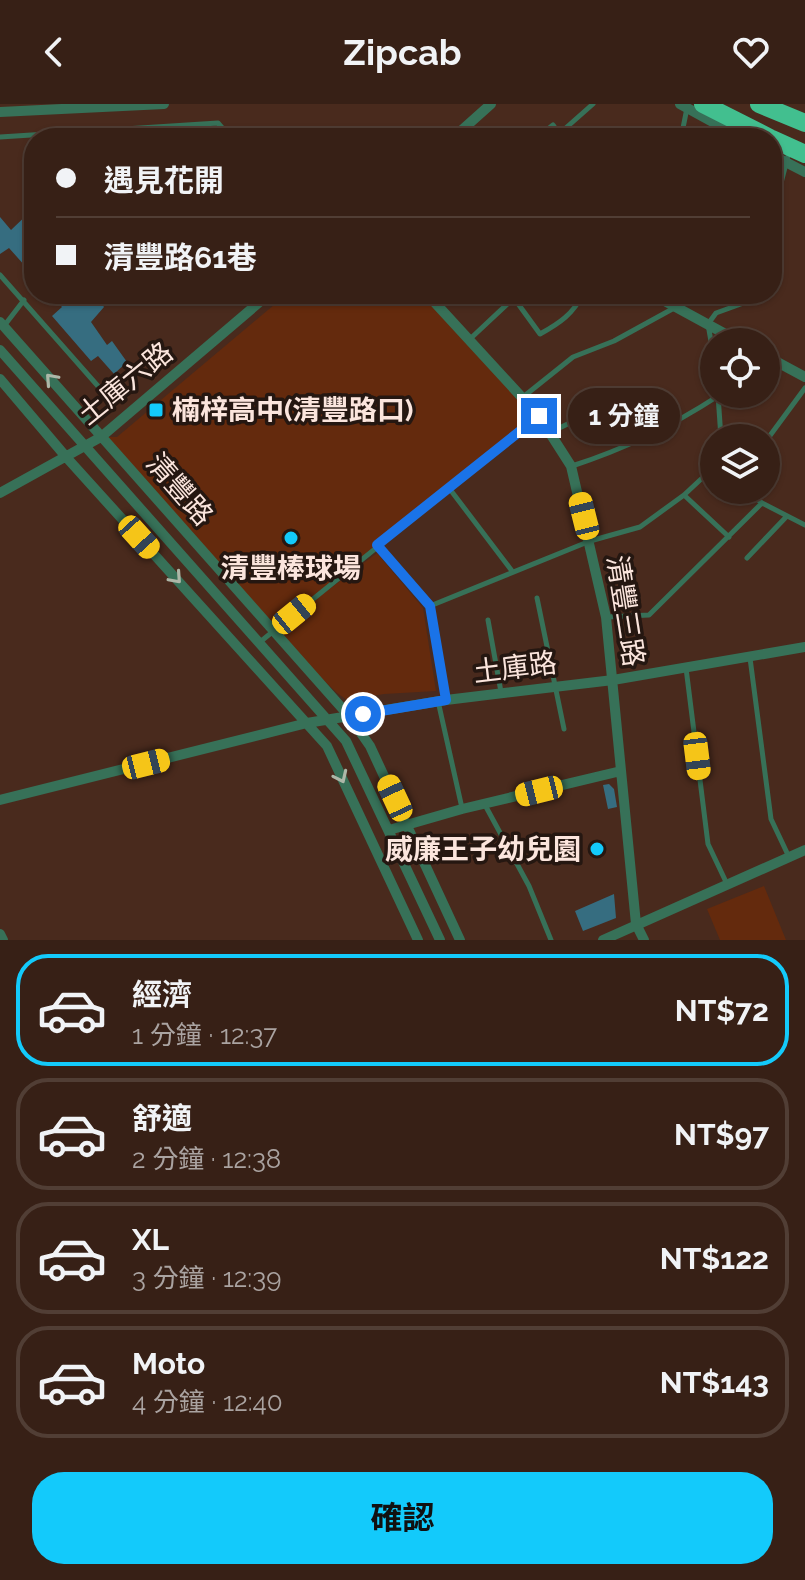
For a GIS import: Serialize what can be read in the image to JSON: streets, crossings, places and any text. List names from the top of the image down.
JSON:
{
  "streets": {
    "street": [
      "土庫六路",
      "清豐路",
      "清豐三路",
      "土庫路"
    ]
  },
  "crossings": [
    ["土庫六路", "清豐路"],
    ["清豐路", "土庫路"],
    ["清豐三路", "土庫路"]
  ],
  "places": {
    "transit": ["楠梓高中(清豐路口)"],
    "other": ["清豐棒球場", "威廉王子幼兒園"]
  },
  "page": {
    "header": "Zipcab",
    "banner": ["遇見花開", "清豐路61巷"],
    "bubble": "1 分鐘",
    "list": [
      {
        "name": "經濟",
        "note": "1 分鐘 · 12:37",
        "value": "NT$72"
      },
      {
        "name": "舒適",
        "note": "2 分鐘 · 12:38",
        "value": "NT$97"
      },
      {
        "name": "XL",
        "note": "3 分鐘 · 12:39",
        "value": "NT$122"
      },
      {
        "name": "Moto",
        "note": "4 分鐘 · 12:40",
        "value": "NT$143"
      }
    ],
    "buttons": "確認"
  }
}
